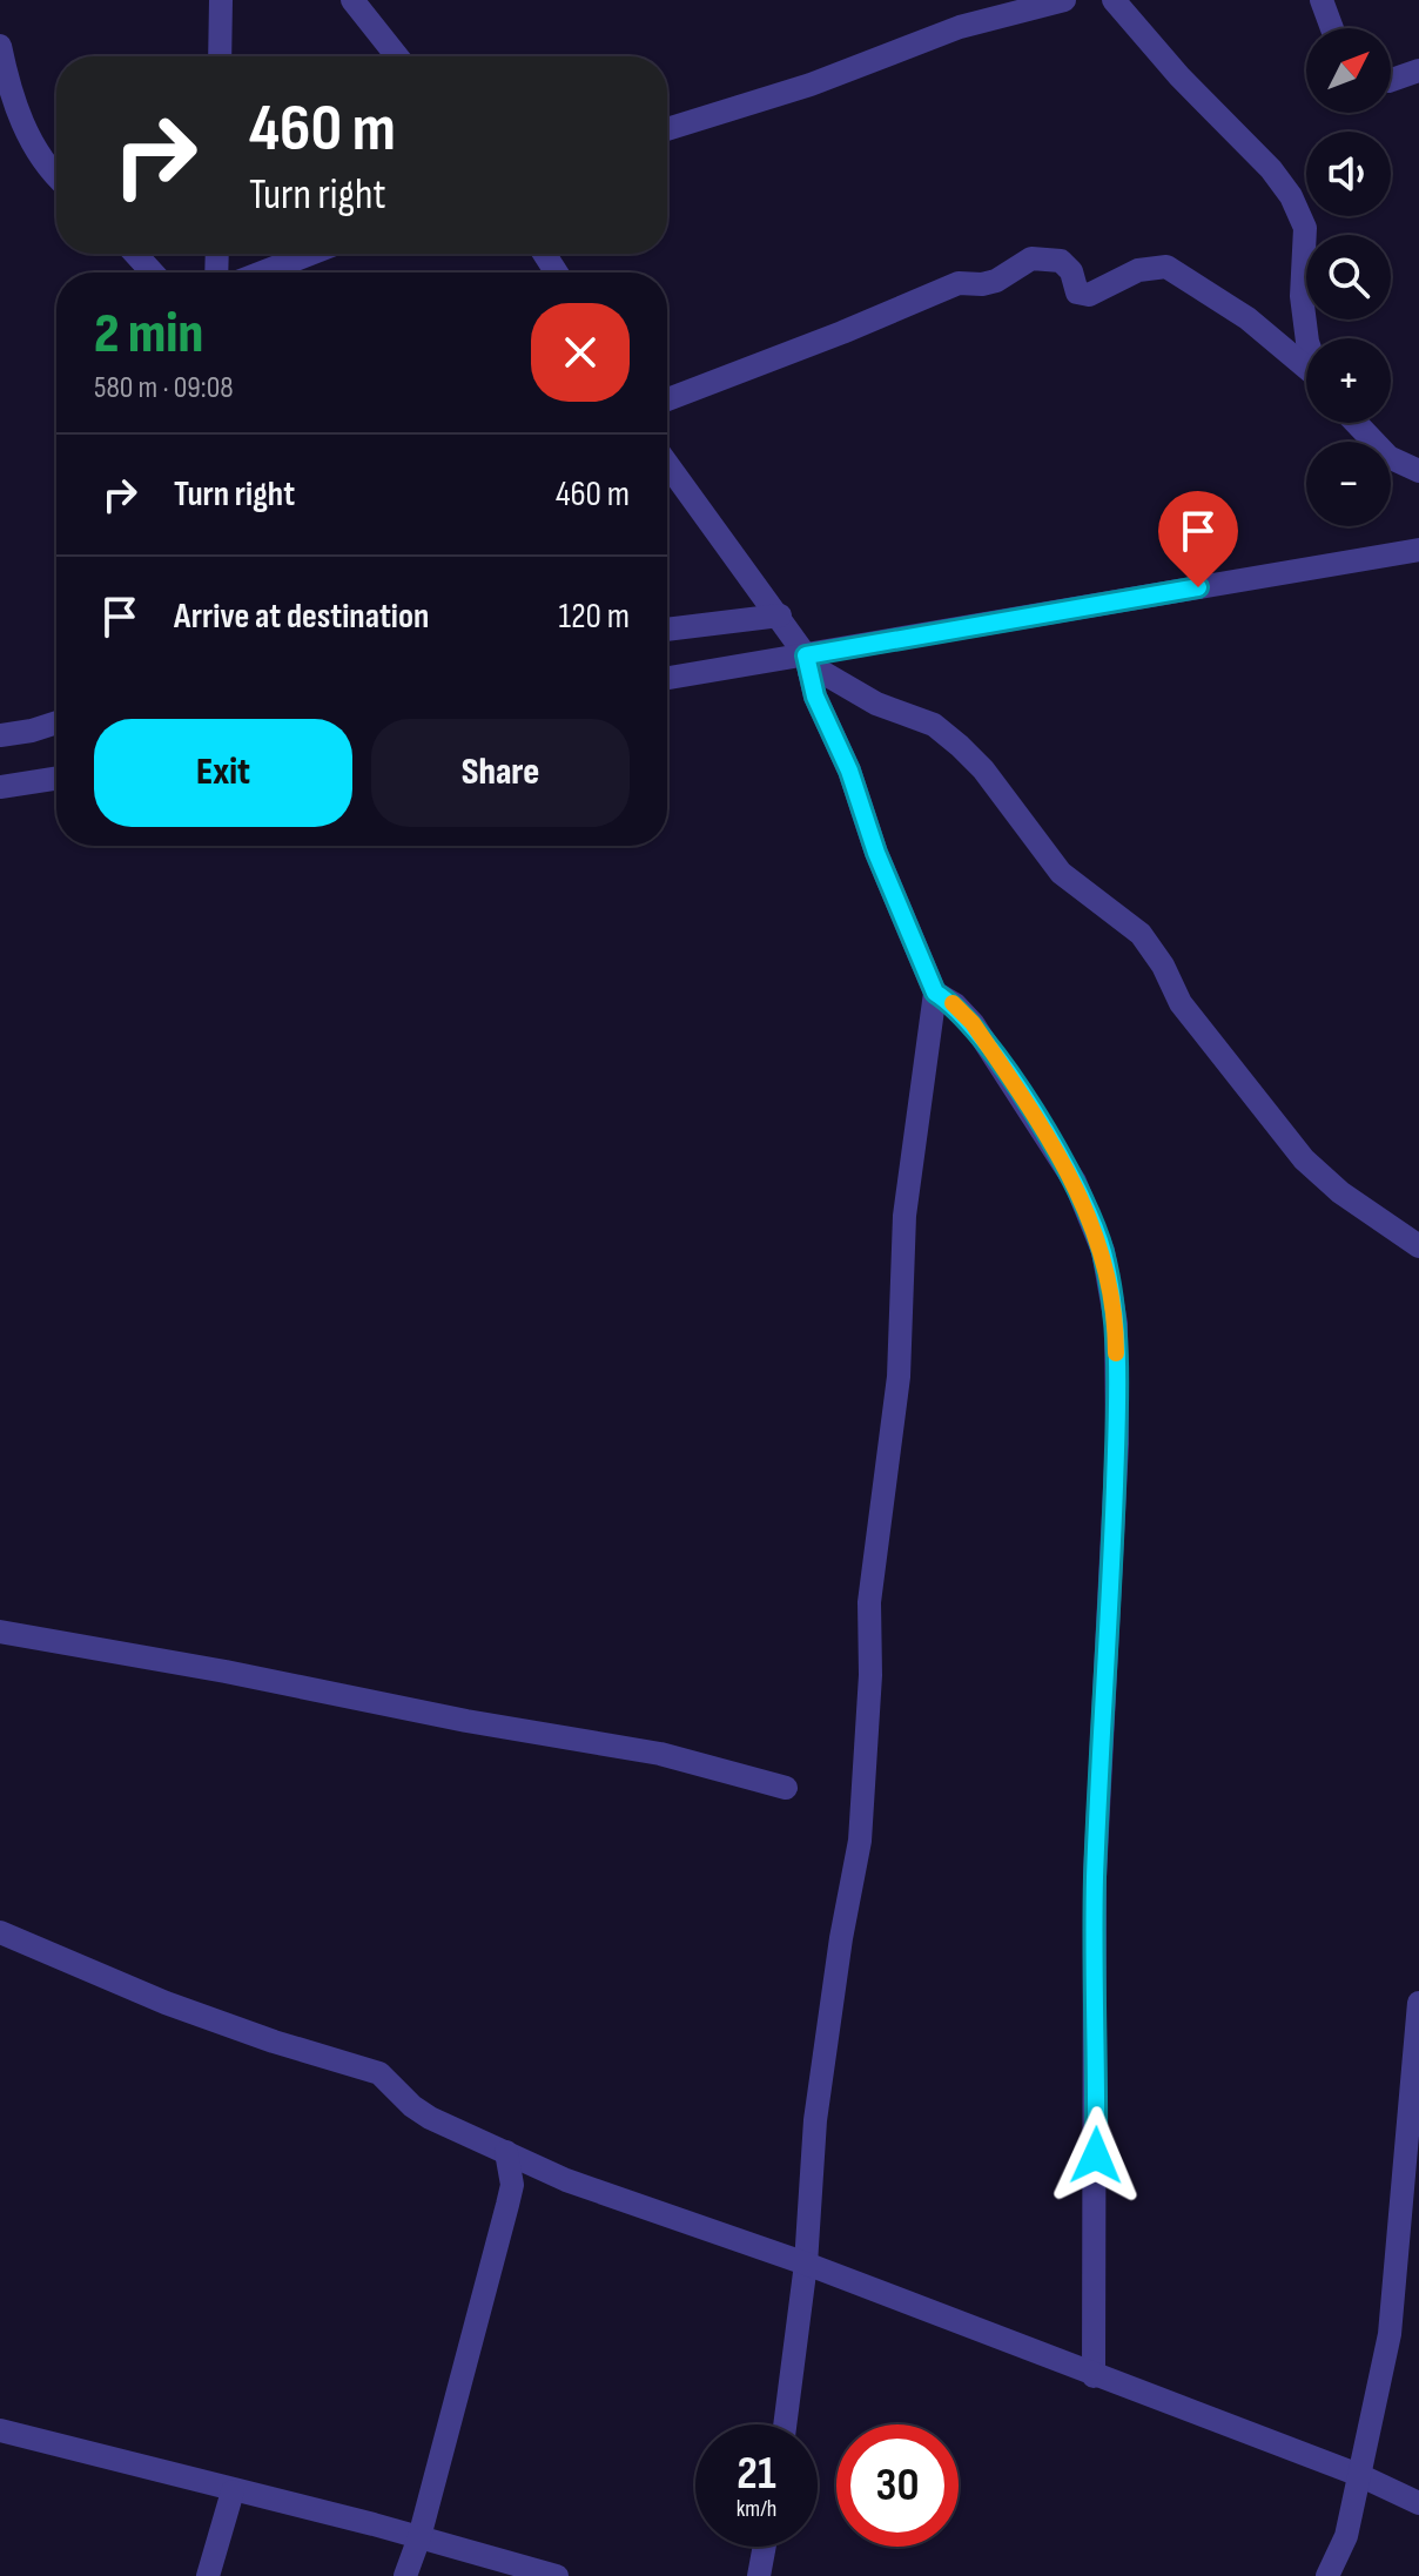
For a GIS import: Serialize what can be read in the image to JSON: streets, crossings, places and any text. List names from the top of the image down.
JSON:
{
  "north": "top right",
  "page": {
    "map_buttons": ["+", "−"],
    "turn": ["460 m", "Turn right"],
    "heading": ["2 min", "580 m · 09:08"],
    "list": [
      {
        "name": "Turn right",
        "value": "460 m"
      },
      {
        "name": "Arrive at destination",
        "value": "120 m"
      }
    ],
    "buttons": ["Exit", "Share"],
    "speed": "21 km/h",
    "limit": "30"
  }
}
